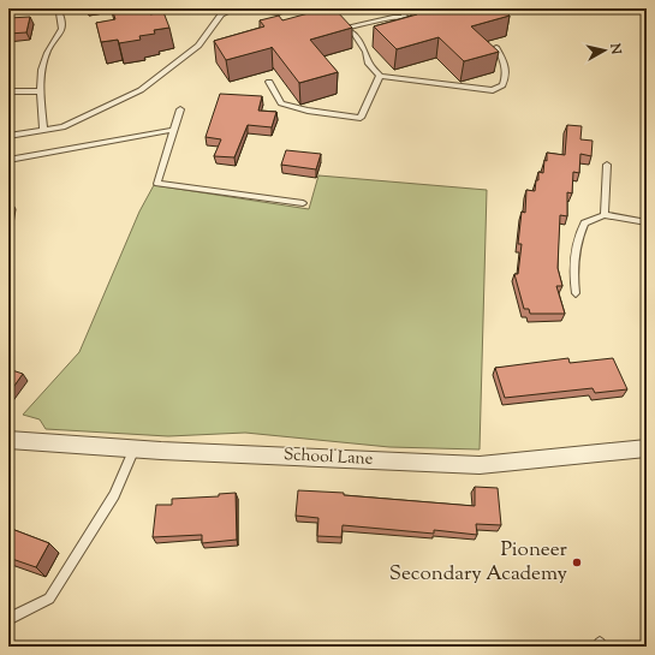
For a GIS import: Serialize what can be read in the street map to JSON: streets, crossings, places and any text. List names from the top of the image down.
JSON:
{
  "streets": {
    "street": ["School Lane"]
  },
  "places": ["Pioneer Secondary Academy"],
  "north": "right"
}
